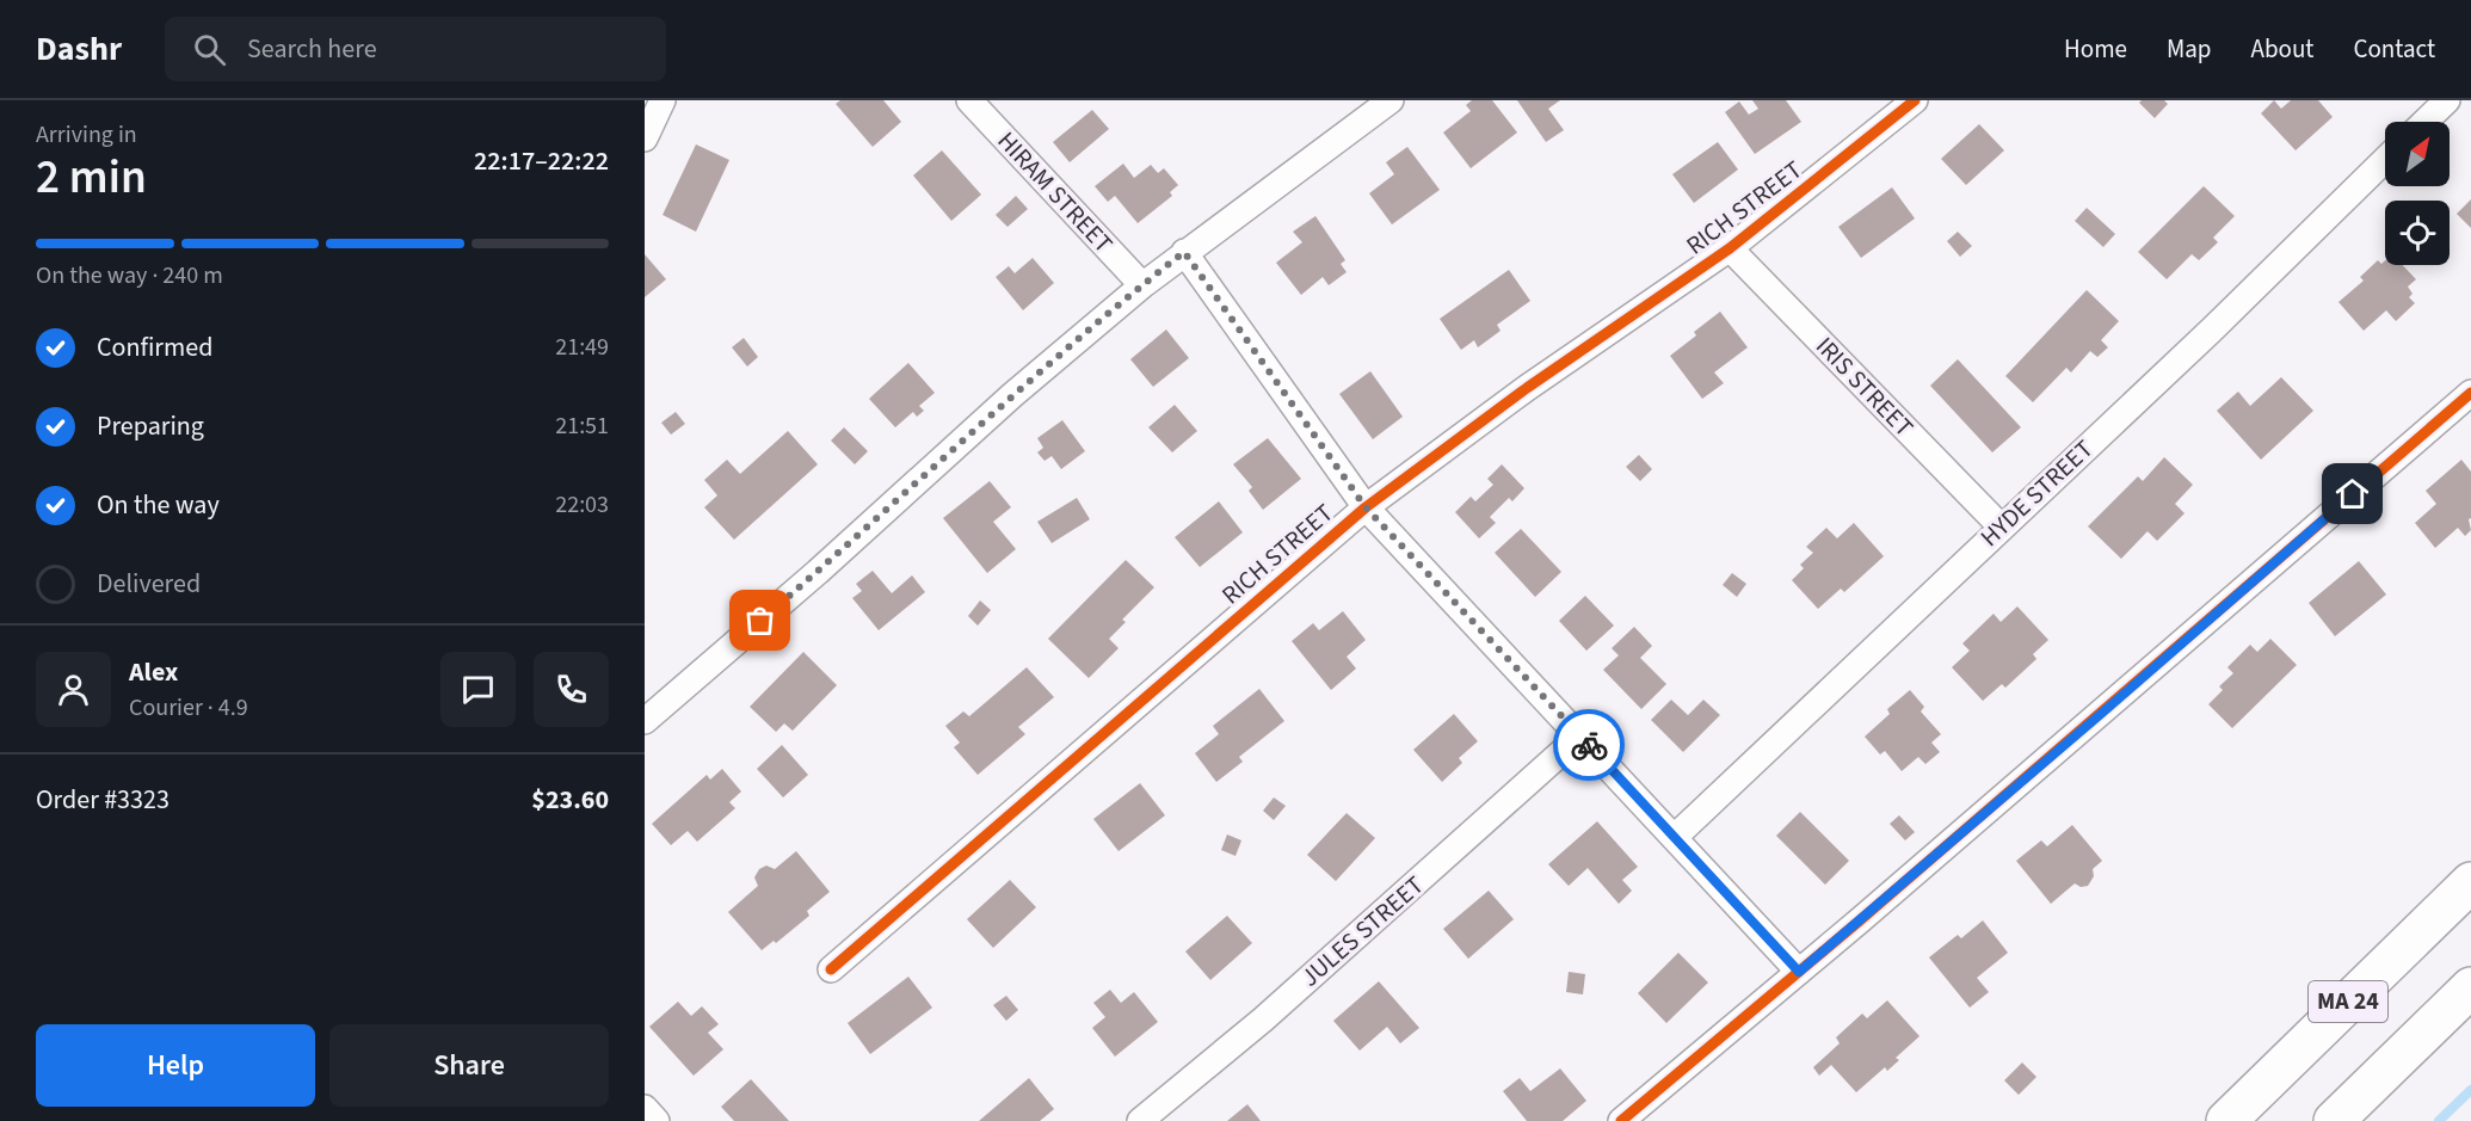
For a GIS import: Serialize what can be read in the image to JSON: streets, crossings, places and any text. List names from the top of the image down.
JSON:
{
  "streets": {
    "highway": ["MA 24"],
    "street": [
      "HIRAM STREET",
      "RICH STREET",
      "IRIS STREET",
      "HYDE STREET",
      "JULES STREET"
    ]
  },
  "crossings": [
    ["RICH STREET", "IRIS STREET"],
    ["IRIS STREET", "HYDE STREET"]
  ],
  "north": "top right",
  "page": {
    "header": "Dashr",
    "search": "Search here",
    "nav": [
      "Home",
      "Map",
      "About",
      "Contact"
    ],
    "heading": ["2 min", "Arriving in", "22:17–22:22"],
    "panel": [
      "Alex",
      "Courier · 4.9",
      "Order #3323",
      "$23.60"
    ],
    "bar": "On the way · 240 m",
    "list": [
      ["Confirmed", "21:49"],
      ["Preparing", "21:51"],
      ["On the way", "22:03"],
      "Delivered"
    ],
    "buttons": ["Help", "Share"]
  }
}
